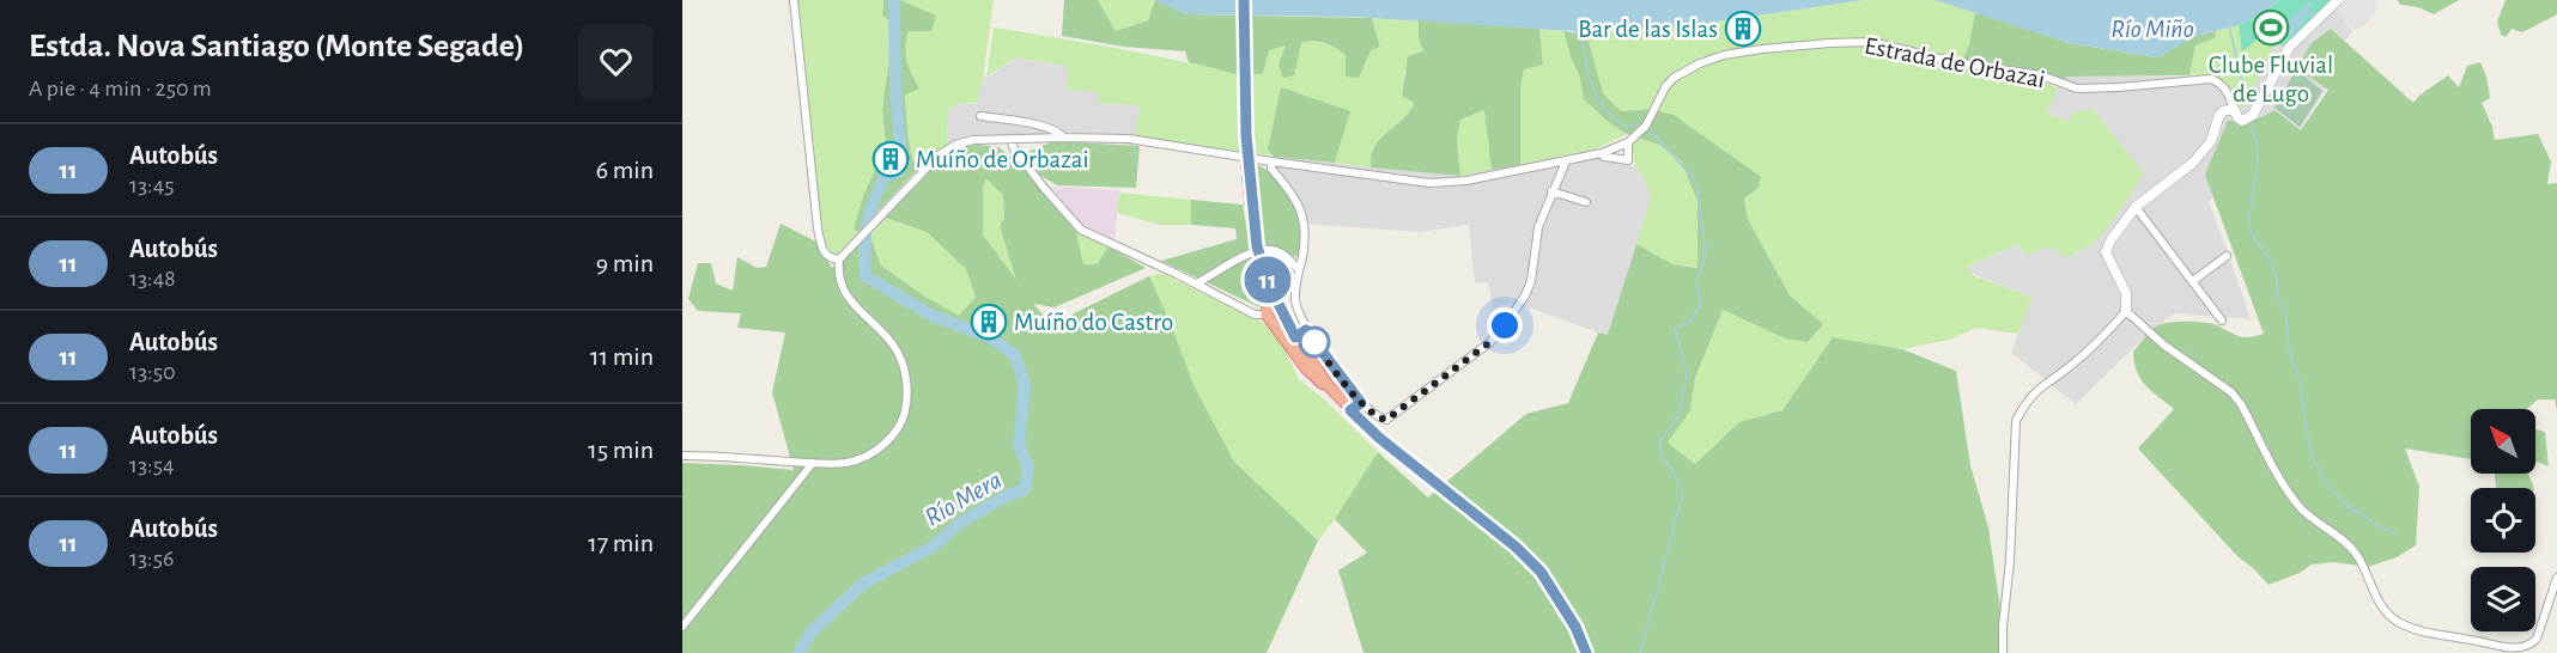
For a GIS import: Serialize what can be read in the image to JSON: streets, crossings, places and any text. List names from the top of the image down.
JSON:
{
  "streets": {
    "street": ["Estrada de Orbazai"]
  },
  "water": ["Río Miño", "Río Mera"],
  "places": {
    "sports": ["Clube Fluvial de Lugo"],
    "building": ["Bar de las Islas", "Muíño de Orbazai", "Muíño do Castro"]
  },
  "lines": ["bus line 11"],
  "north": "top left",
  "page": {
    "heading": ["Estda. Nova Santiago (Monte Segade)", "A pie · 4 min · 250 m"],
    "on_map": "11",
    "list": [
      {
        "mark": "11",
        "name": "Autobús",
        "note": "13:45",
        "value": "6 min"
      },
      {
        "mark": "11",
        "name": "Autobús",
        "note": "13:48",
        "value": "9 min"
      },
      {
        "mark": "11",
        "name": "Autobús",
        "note": "13:50",
        "value": "11 min"
      },
      {
        "mark": "11",
        "name": "Autobús",
        "note": "13:54",
        "value": "15 min"
      },
      {
        "mark": "11",
        "name": "Autobús",
        "note": "13:56",
        "value": "17 min"
      }
    ]
  }
}
